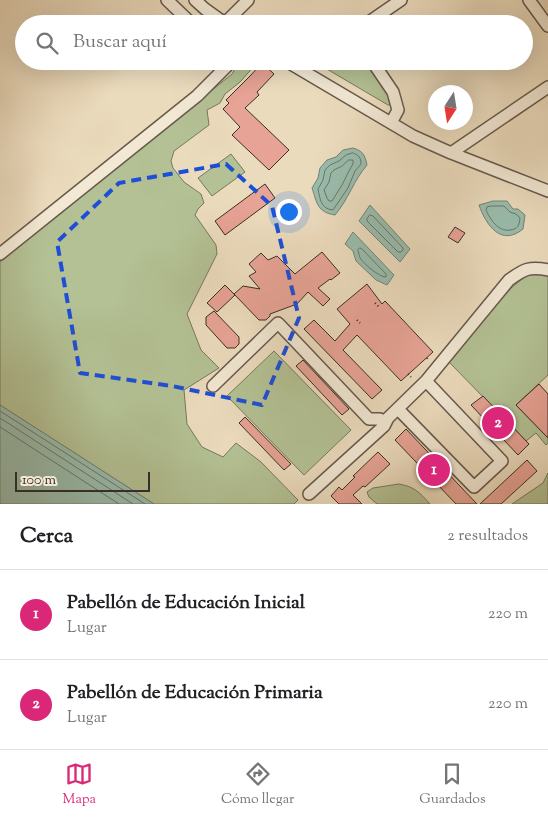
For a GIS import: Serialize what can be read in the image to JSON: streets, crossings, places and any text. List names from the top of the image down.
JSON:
{
  "scale_bar": "100 m",
  "north": "bottom",
  "page": {
    "search": "Buscar aquí",
    "pins": ["2", "1"],
    "scale": "100 m",
    "heading": ["Cerca", "2 resultados"],
    "list": [
      {
        "mark": "1",
        "name": "Pabellón de Educación Inicial",
        "note": "Lugar",
        "value": "220 m"
      },
      {
        "mark": "2",
        "name": "Pabellón de Educación Primaria",
        "note": "Lugar",
        "value": "220 m"
      }
    ],
    "nav": ["Mapa", "Cómo llegar", "Guardados"]
  }
}
